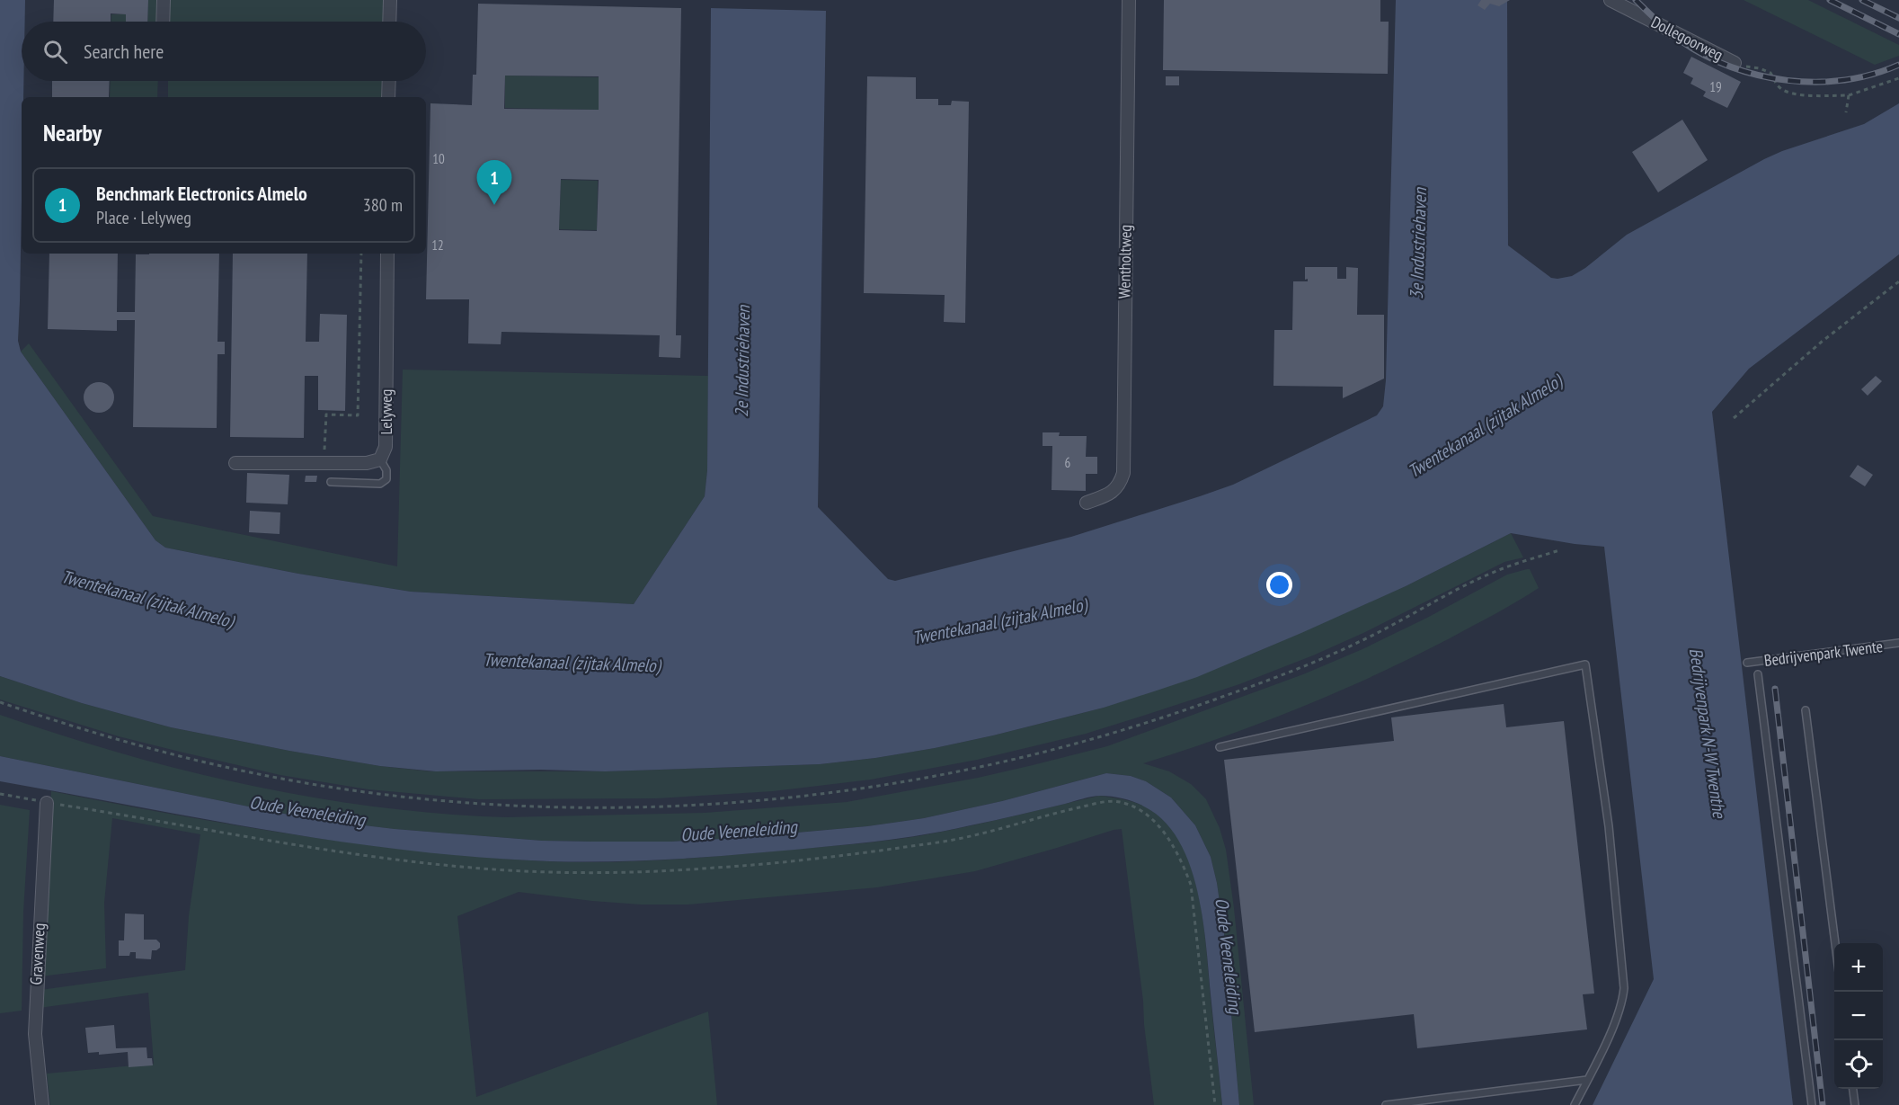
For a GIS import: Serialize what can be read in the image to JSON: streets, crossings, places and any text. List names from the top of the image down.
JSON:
{
  "streets": {
    "street": [
      "Dollegoorweg",
      "Wentholtweg",
      "Lelyweg",
      "Gravenweg"
    ],
    "lane": ["Bedrijvenpark Twente"]
  },
  "water": [
    "3e Industriehaven",
    "2e Industriehaven",
    "Twentekanaal (zijtak Almelo)",
    "Bedrijvenpark N-W Twenthe",
    "Oude Veeneleiding"
  ],
  "house_numbers": [
    "19",
    "10",
    "12",
    "6"
  ],
  "page": {
    "search": "Search here",
    "heading": "Nearby",
    "pins": "1",
    "list": [
      {
        "mark": "1",
        "name": "Benchmark Electronics Almelo",
        "note": "Place · Lelyweg",
        "value": "380 m"
      }
    ],
    "map_buttons": ["+", "−"]
  }
}
